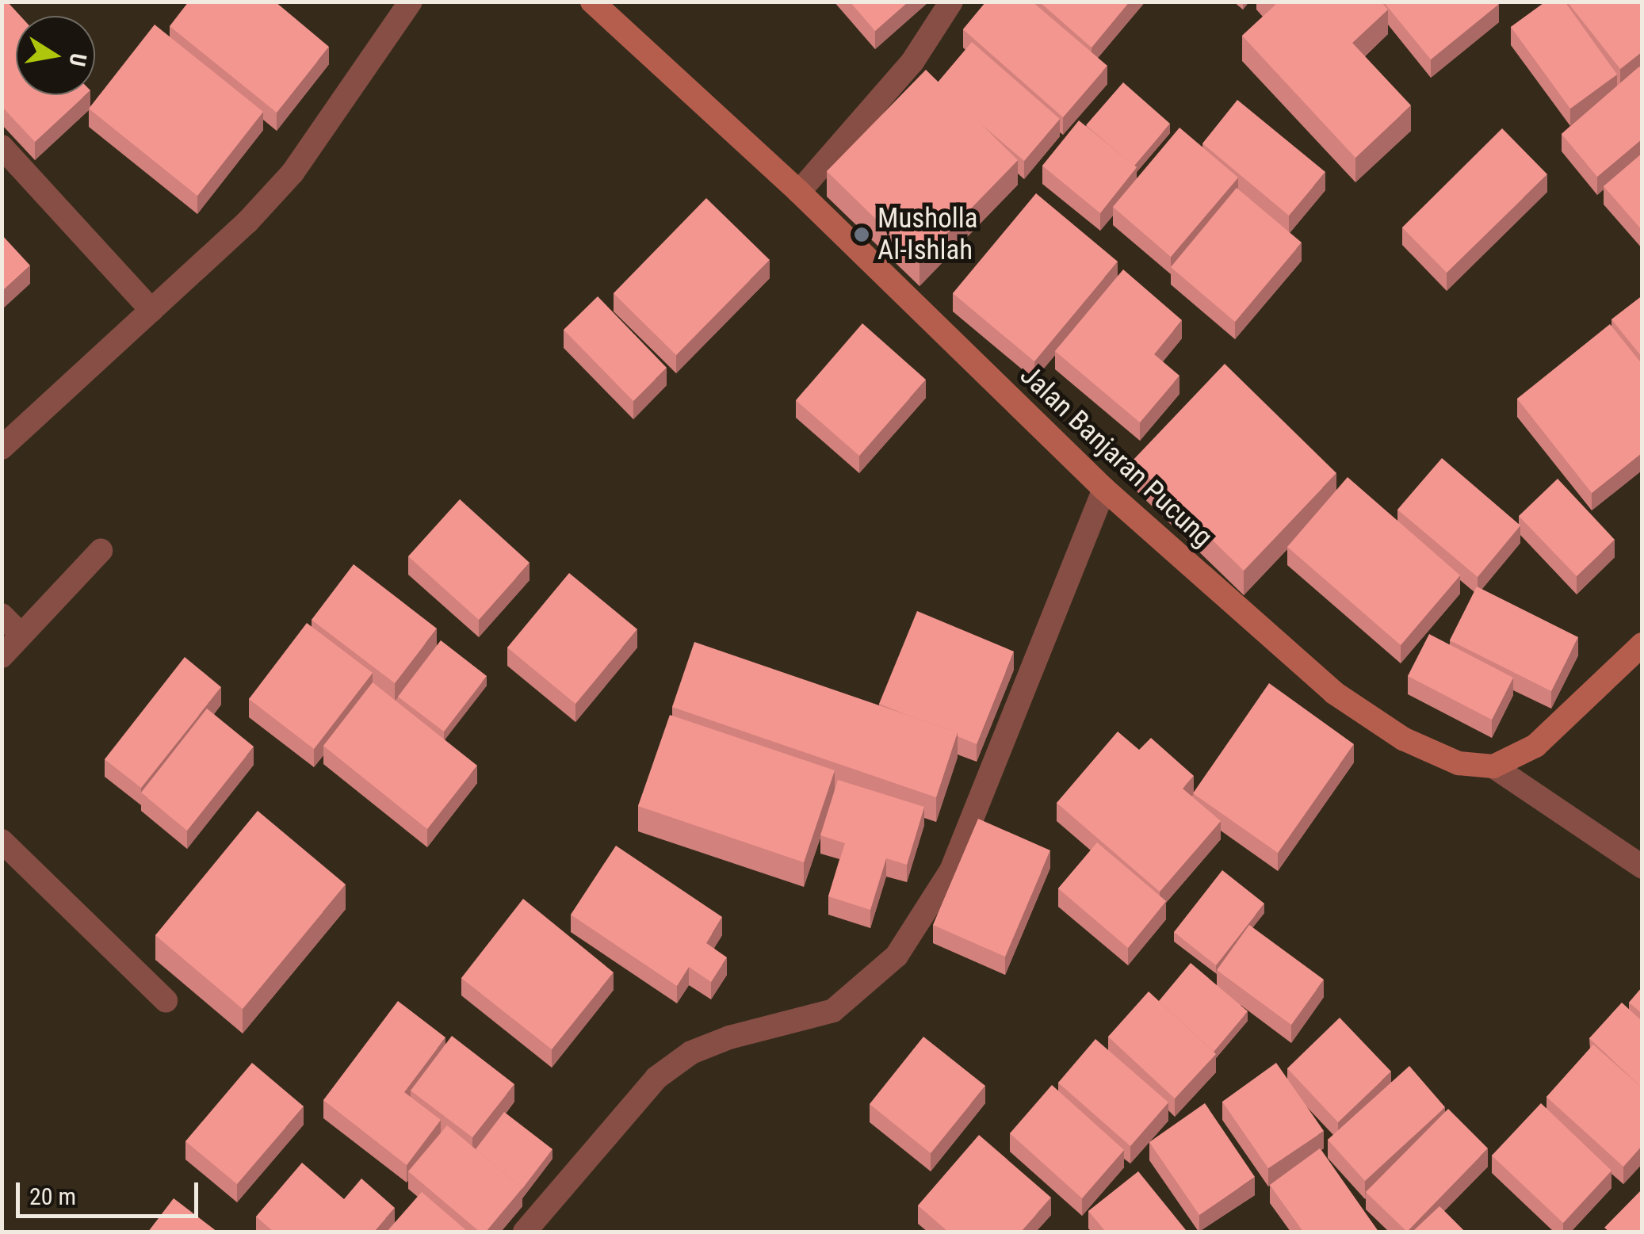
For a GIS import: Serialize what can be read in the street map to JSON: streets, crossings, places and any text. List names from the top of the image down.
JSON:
{
  "streets": {
    "street": ["Jalan Banjaran Pucung"]
  },
  "places": ["Musholla Al-Ishlah"],
  "scale_bar": "20 m",
  "north": "right"
}
